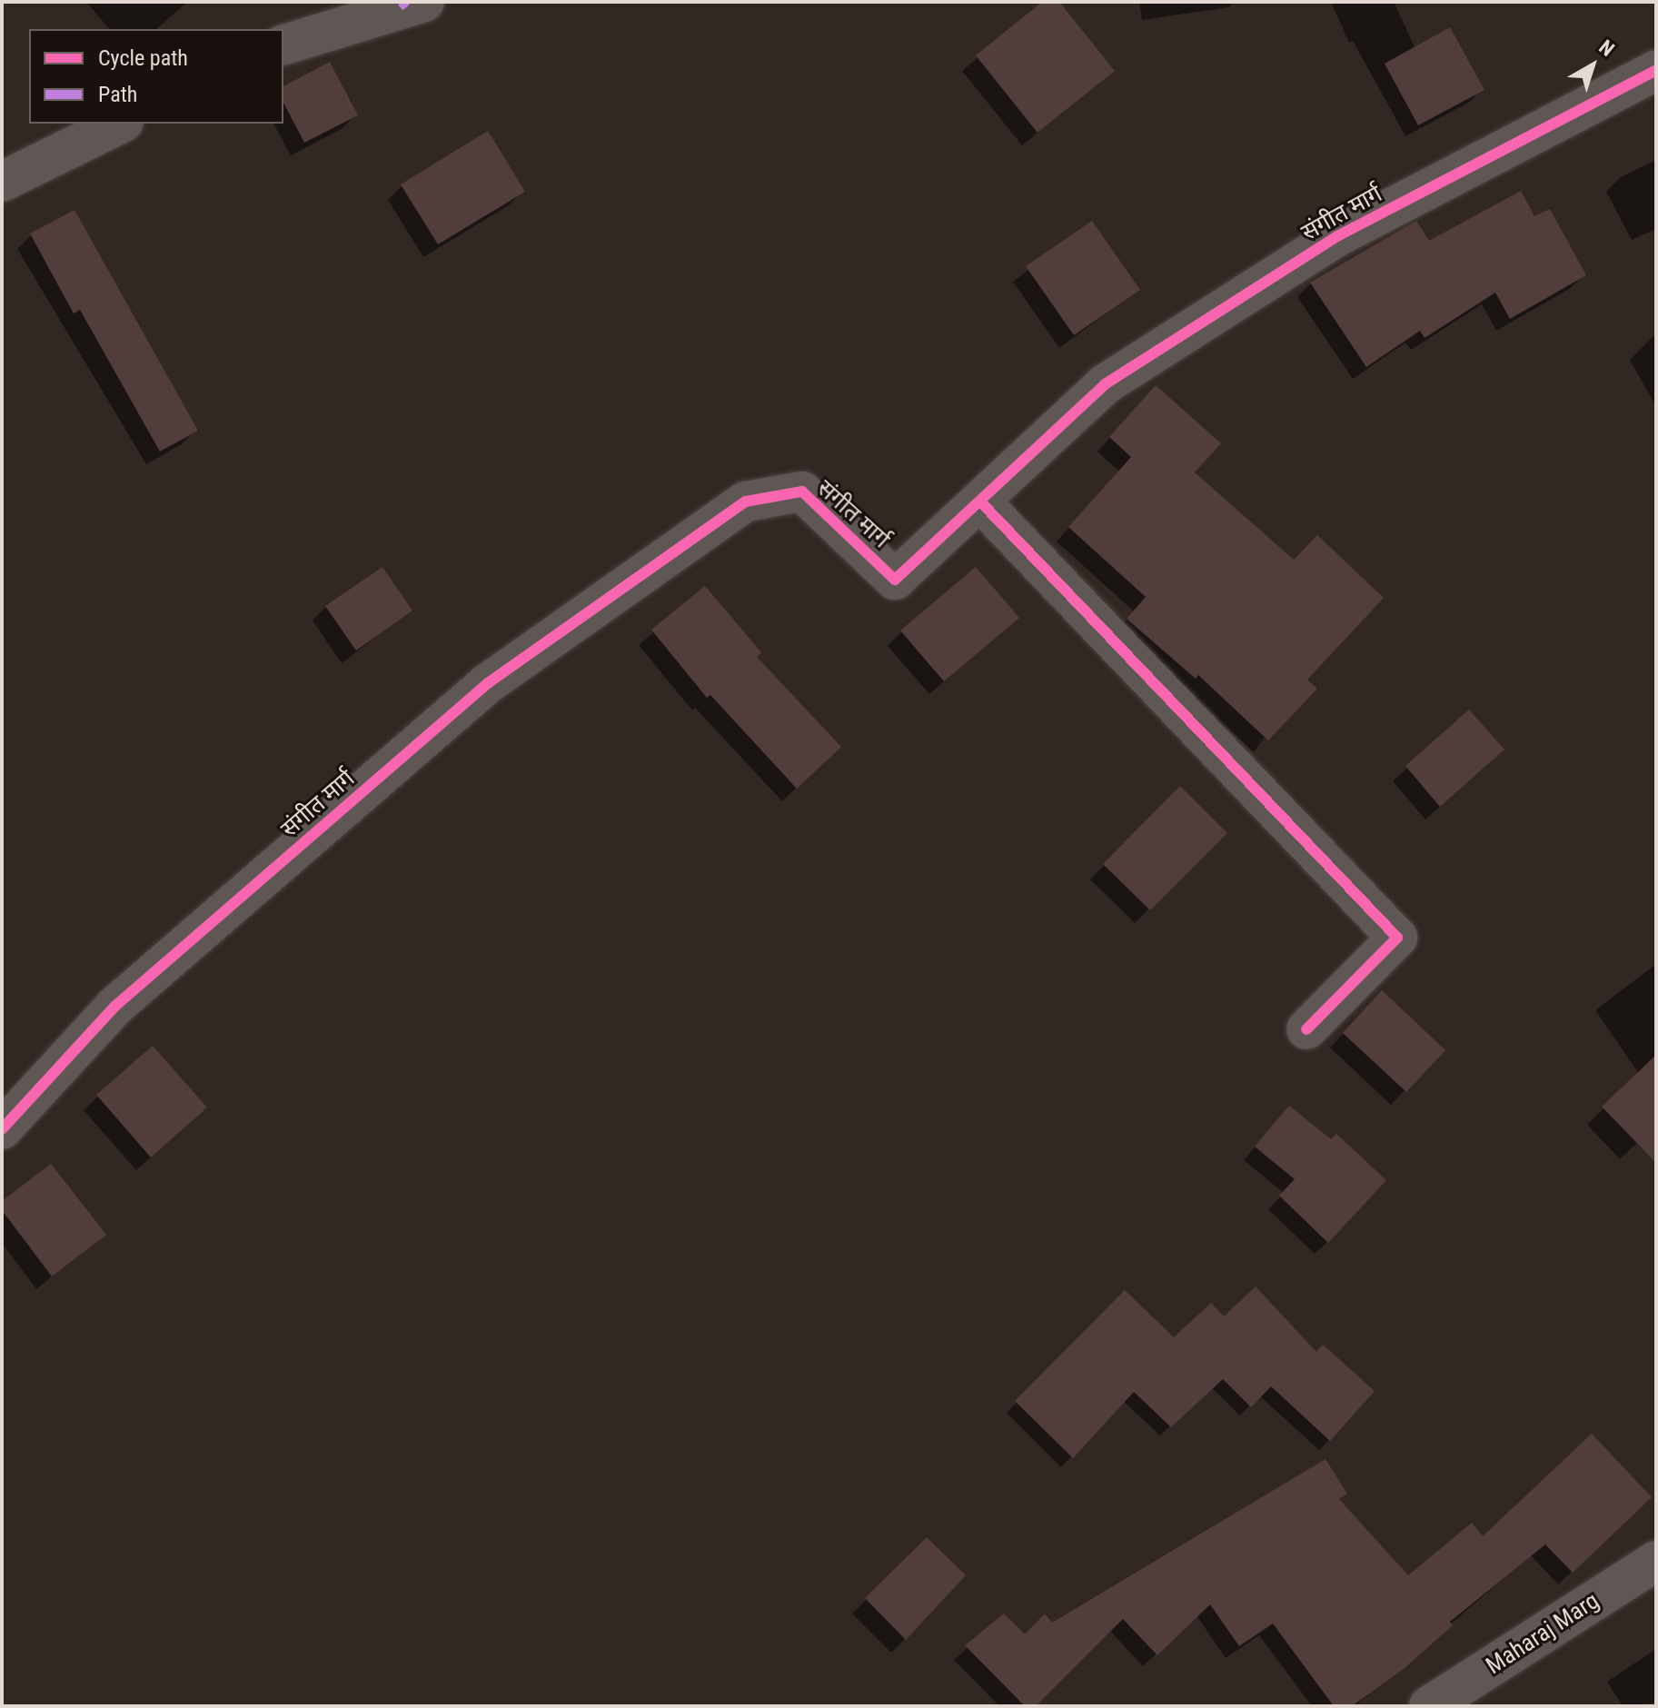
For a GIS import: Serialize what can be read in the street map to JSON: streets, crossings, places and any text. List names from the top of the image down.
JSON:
{
  "streets": {
    "street": ["संगीत मार्ग", "Maharaj Marg"]
  },
  "legend": ["Cycle path", "Path"],
  "north": "top right"
}
